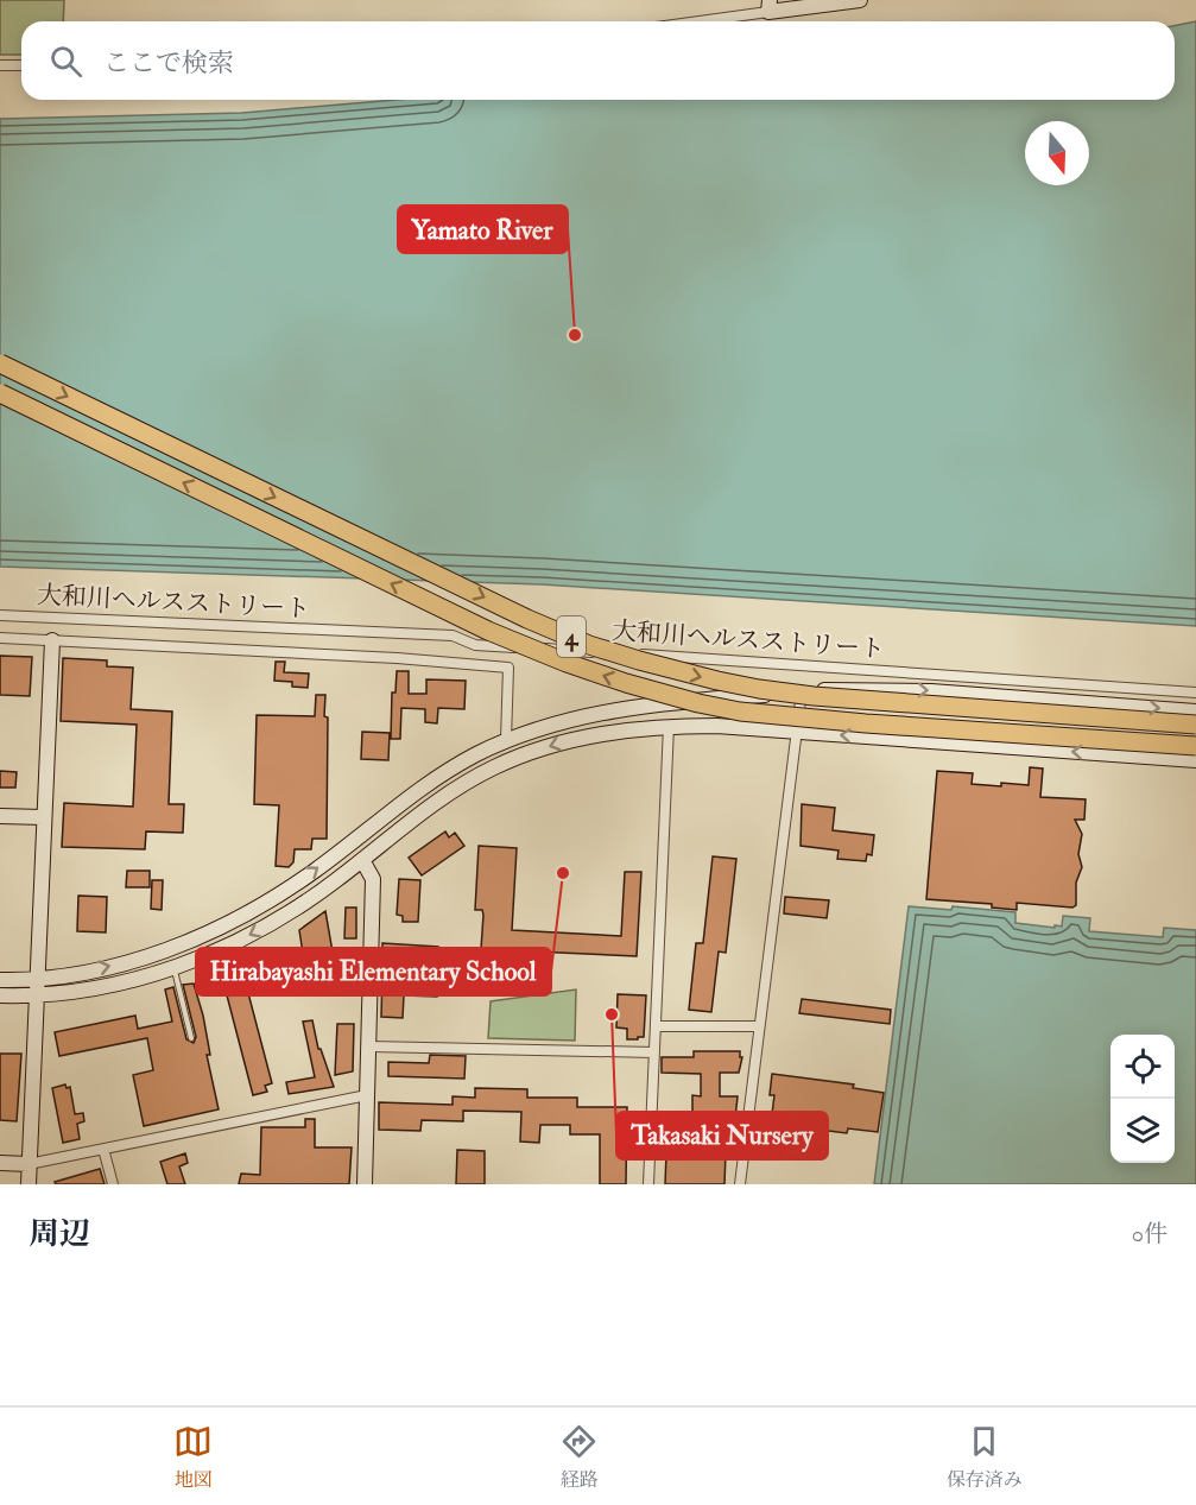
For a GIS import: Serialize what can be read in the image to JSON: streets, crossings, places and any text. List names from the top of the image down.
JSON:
{
  "streets": {
    "highway": ["4"],
    "street": ["大和川ヘルスストリート"]
  },
  "places": ["Yamato River", "Hirabayashi Elementary School", "Takasaki Nursery"],
  "north": "bottom",
  "page": {
    "search": "ここで検索",
    "heading": ["周辺", "0件"],
    "nav": ["地図", "経路", "保存済み"]
  }
}
